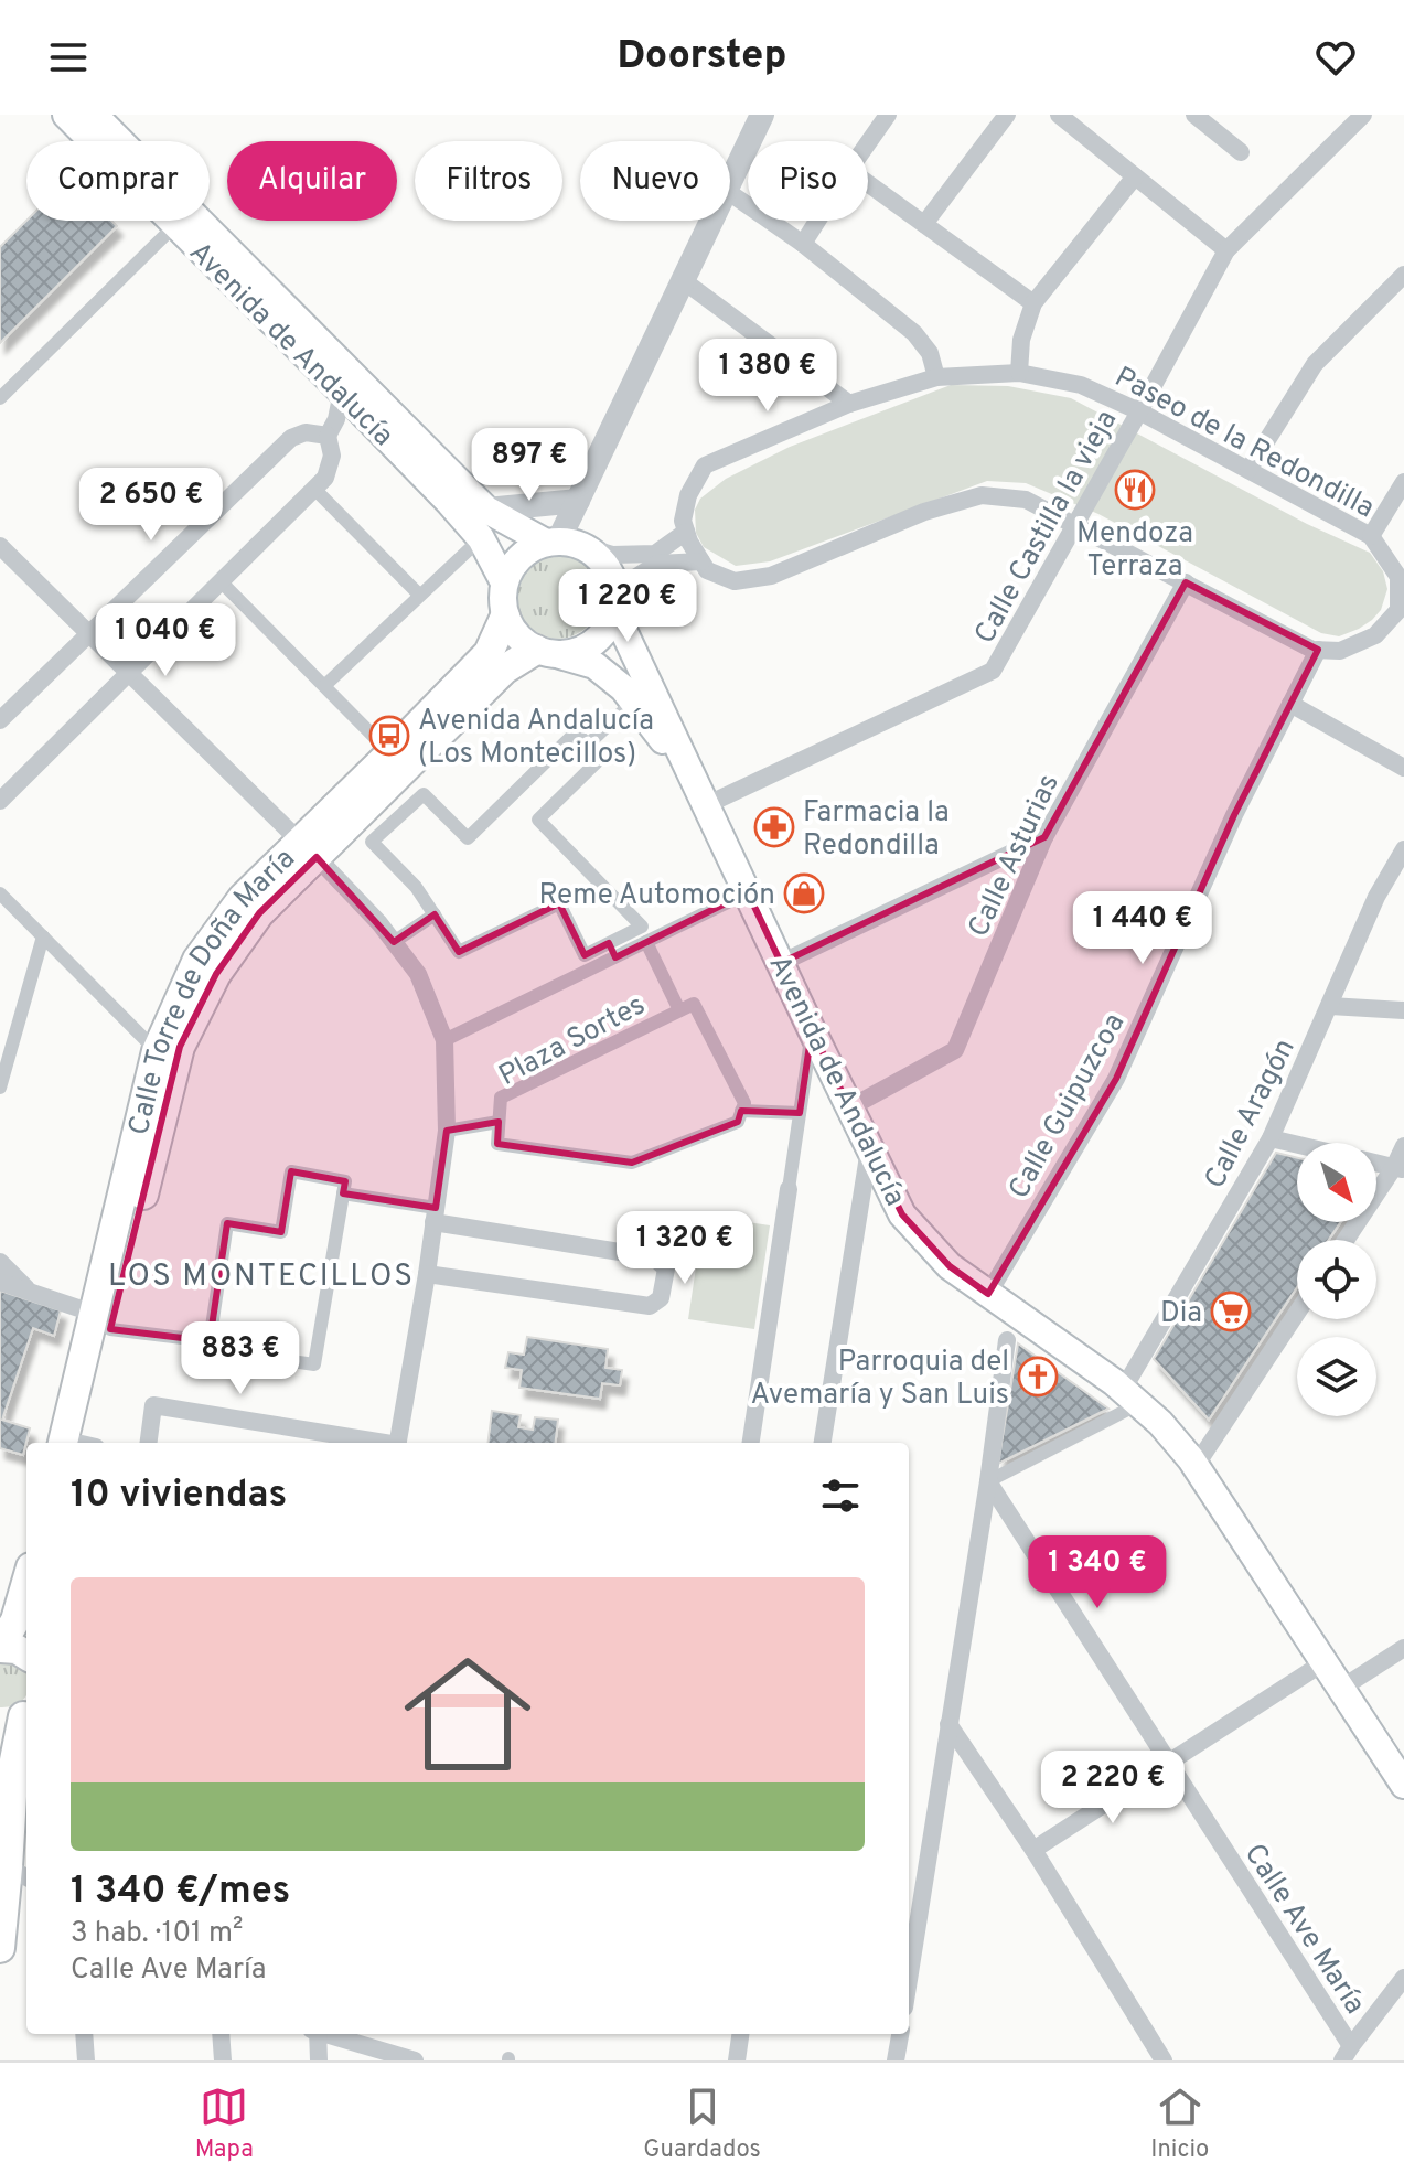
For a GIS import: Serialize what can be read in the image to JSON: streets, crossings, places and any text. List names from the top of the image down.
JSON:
{
  "streets": {
    "main road": ["Avenida de Andalucía", "Calle Torre de Doña María"],
    "street": [
      "Paseo de la Redondilla",
      "Calle Castilla la vieja",
      "Calle Asturias",
      "Plaza Sortes",
      "Calle Guipuzcoa",
      "Calle Aragón",
      "Calle Ave María"
    ]
  },
  "crossings": [
    ["Avenida de Andalucía", "Calle Castilla la vieja"],
    ["Avenida de Andalucía", "Calle Asturias"],
    ["Avenida de Andalucía", "Calle Torre de Doña María"],
    ["Avenida de Andalucía", "Calle Guipuzcoa"],
    ["Avenida de Andalucía", "Calle Aragón"],
    ["Paseo de la Redondilla", "Calle Castilla la vieja"],
    ["Paseo de la Redondilla", "Calle Guipuzcoa"]
  ],
  "districts": ["LOS MONTECILLOS"],
  "places": {
    "restaurant": ["Mendoza Terraza"],
    "bus stop": ["Avenida Andalucía (Los Montecillos)"],
    "pharmacy": ["Farmacia la Redondilla"],
    "shop": ["Reme Automoción"],
    "supermarket": ["Dia"],
    "church": ["Parroquia del Avemaría y San Luis"]
  },
  "north": "bottom right",
  "page": {
    "header": "Doorstep",
    "chip": [
      "Comprar",
      "Alquilar",
      "Filtros",
      "Nuevo",
      "Piso"
    ],
    "price": [
      "1 380 €",
      "897 €",
      "2 650 €",
      "1 220 €",
      "1 040 €",
      "1 440 €",
      "1 320 €",
      "883 €",
      "1 340 €",
      "2 220 €"
    ],
    "heading": "10 viviendas",
    "list": [
      {
        "name": "1 340 €/mes",
        "note": "3 hab. · 101 m² · Calle Ave María"
      }
    ],
    "tabs": ["Mapa", "Guardados", "Inicio"]
  }
}
